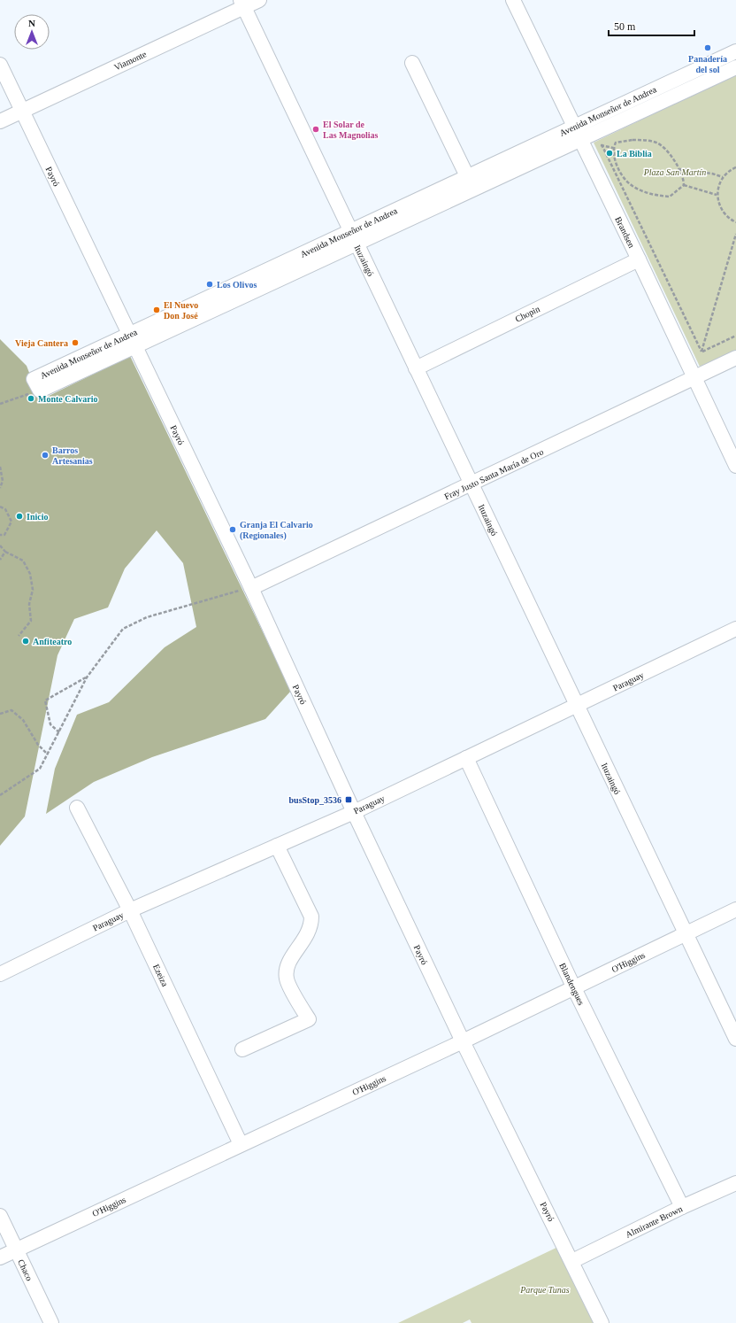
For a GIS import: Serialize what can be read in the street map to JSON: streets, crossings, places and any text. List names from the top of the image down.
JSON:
{
  "streets": {
    "street": [
      "Viamonte",
      "Avenida Monseñor de Andrea",
      "Payró",
      "Brandsen",
      "Ituzaingó",
      "Chopin",
      "Fray Justo Santa María de Oro",
      "Paraguay",
      "O'Higgins",
      "Ezeiza",
      "Blandengues",
      "Almirante Brown",
      "Chaco"
    ]
  },
  "crossings": [
    ["Viamonte", "Payró"],
    ["Viamonte", "Ituzaingó"],
    ["Avenida Monseñor de Andrea", "Payró"],
    ["Avenida Monseñor de Andrea", "Brandsen"],
    ["Avenida Monseñor de Andrea", "Ituzaingó"],
    ["Payró", "Fray Justo Santa María de Oro"],
    ["Payró", "Paraguay"],
    ["Payró", "O'Higgins"],
    ["Payró", "Almirante Brown"],
    ["Brandsen", "Chopin"],
    ["Brandsen", "Fray Justo Santa María de Oro"],
    ["Ituzaingó", "Chopin"],
    ["Ituzaingó", "Fray Justo Santa María de Oro"],
    ["Ituzaingó", "Paraguay"],
    ["Ituzaingó", "O'Higgins"],
    ["Paraguay", "Ezeiza"],
    ["Paraguay", "Blandengues"],
    ["O'Higgins", "Ezeiza"],
    ["O'Higgins", "Blandengues"],
    ["O'Higgins", "Chaco"],
    ["Blandengues", "Almirante Brown"]
  ],
  "parks": ["Plaza San Martín", "Parque Tunas"],
  "places": {
    "other": [
      "Panadería del sol",
      "El Solar de Las Magnolias",
      "La Biblia",
      "Los Olivos",
      "El Nuevo Don José",
      "Vieja Cantera",
      "Monte Calvario",
      "Barros Artesanias",
      "Inicio",
      "Granja El Calvario (Regionales)",
      "Anfiteatro"
    ],
    "transit": ["busStop_3536"]
  },
  "scale_bar": "50 m",
  "north": "top"
}
